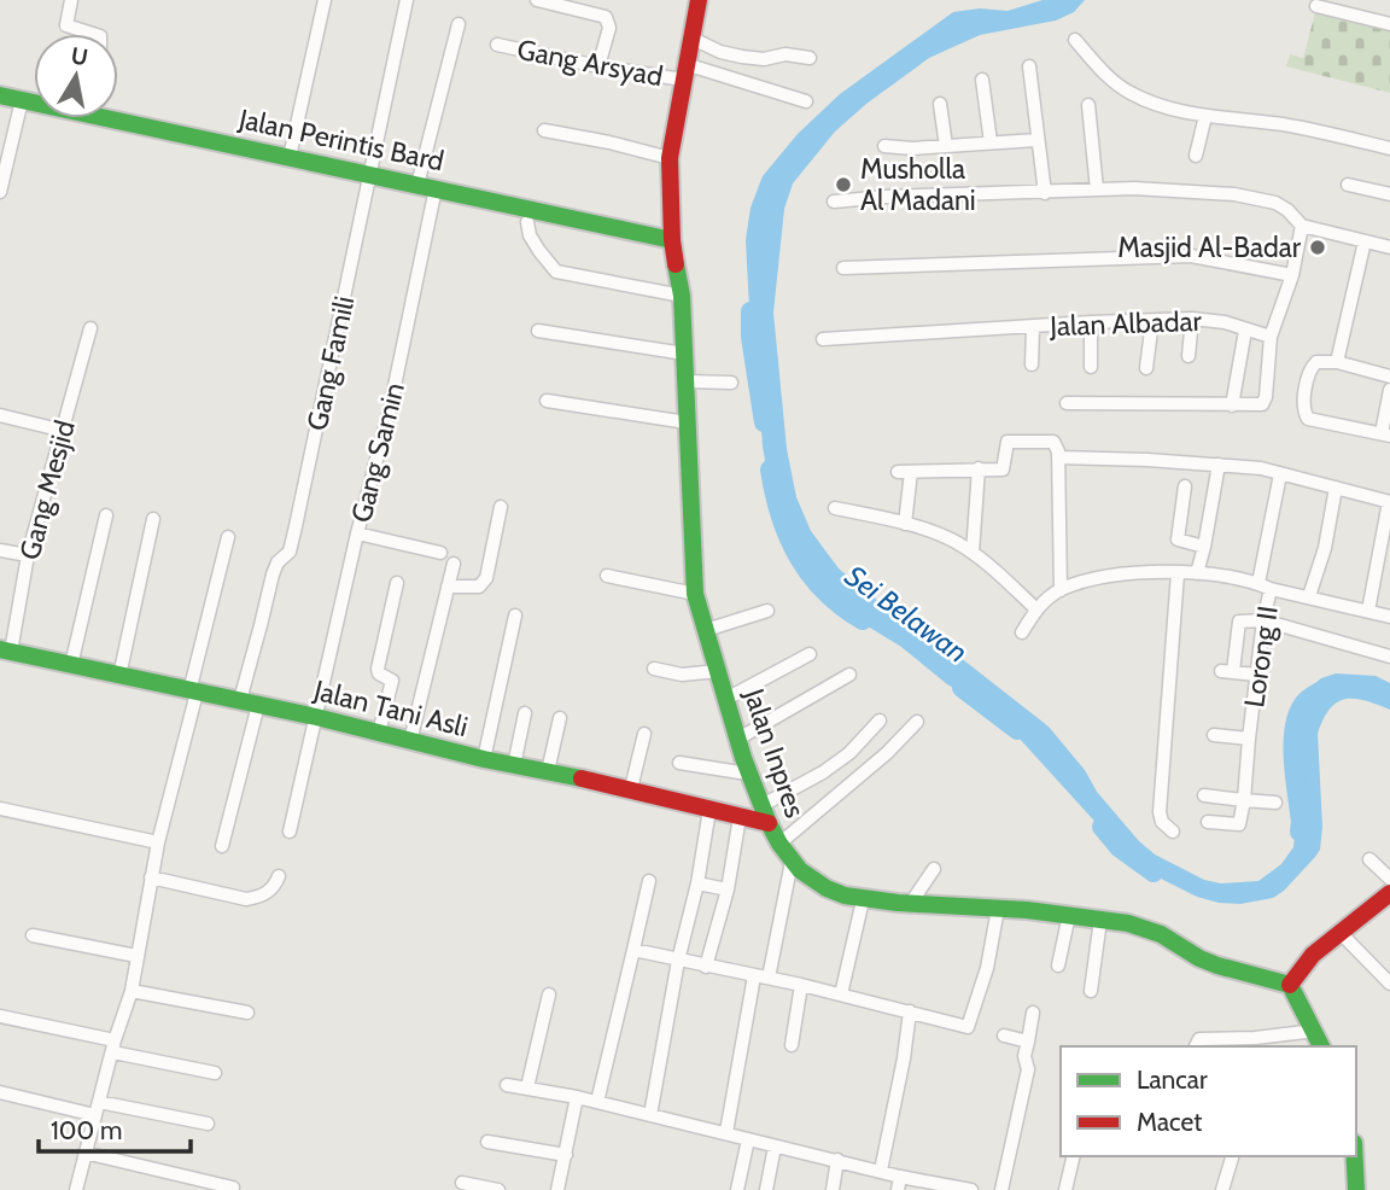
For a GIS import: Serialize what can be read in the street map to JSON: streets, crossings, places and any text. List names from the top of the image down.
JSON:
{
  "streets": {
    "street": [
      "Gang Arsyad",
      "Jalan Perintis Bard",
      "Jalan Albadar",
      "Gang Famili",
      "Gang Samin",
      "Gang Mesjid",
      "Lorong II",
      "Jalan Tani Asli",
      "Jalan Inpres"
    ]
  },
  "crossings": [
    ["Gang Arsyad", "Jalan Inpres"],
    ["Jalan Perintis Bard", "Gang Famili"],
    ["Jalan Perintis Bard", "Gang Samin"],
    ["Jalan Perintis Bard", "Jalan Inpres"],
    ["Gang Famili", "Jalan Tani Asli"],
    ["Gang Samin", "Jalan Tani Asli"],
    ["Gang Mesjid", "Jalan Tani Asli"],
    ["Jalan Tani Asli", "Jalan Inpres"]
  ],
  "water": ["Sei Belawan"],
  "places": ["Musholla Al Madani", "Masjid Al-Badar"],
  "legend": ["Lancar", "Macet"],
  "scale_bar": "100 m",
  "north": "top"
}
